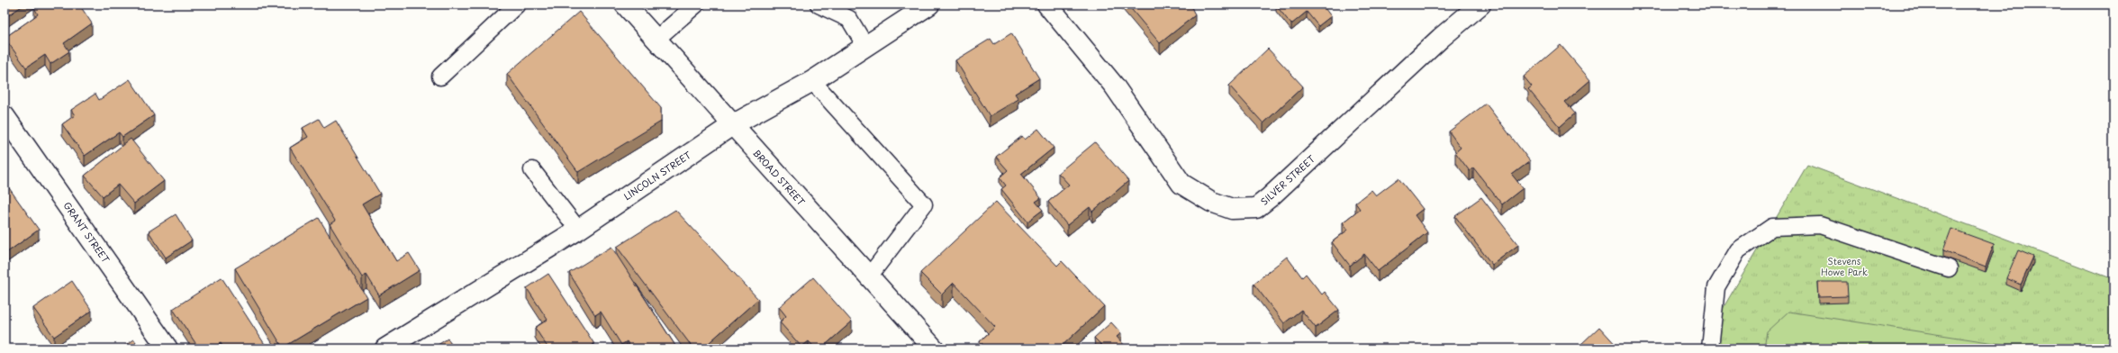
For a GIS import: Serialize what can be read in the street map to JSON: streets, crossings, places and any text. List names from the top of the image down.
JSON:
{
  "streets": {
    "street": [
      "LINCOLN STREET",
      "BROAD STREET",
      "SILVER STREET",
      "GRANT STREET"
    ]
  },
  "crossings": [
    ["LINCOLN STREET", "BROAD STREET"]
  ],
  "parks": ["Stevens Howe Park"]
}
